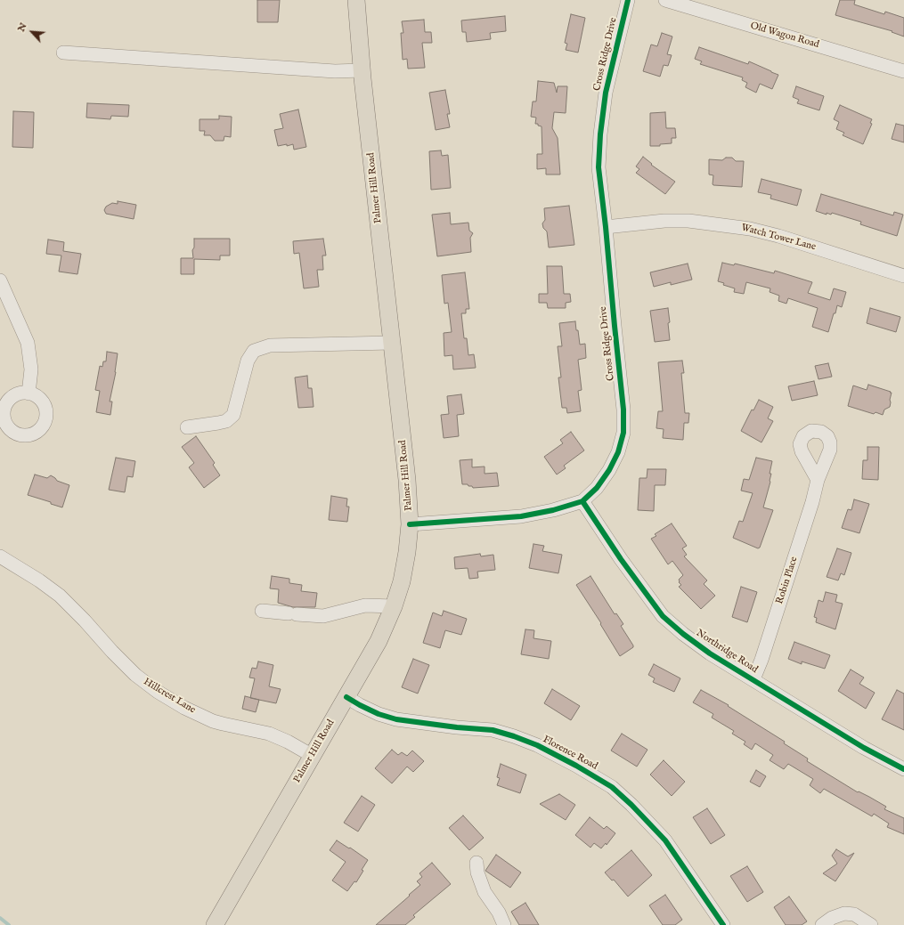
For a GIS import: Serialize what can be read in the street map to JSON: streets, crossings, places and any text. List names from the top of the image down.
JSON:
{
  "streets": {
    "main road": ["Palmer Hill Road"],
    "street": [
      "Old Wagon Road",
      "Cross Ridge Drive",
      "Watch Tower Lane",
      "Robin Place",
      "Northridge Road",
      "Hillcrest Lane",
      "Florence Road"
    ]
  },
  "crossings": [
    ["Cross Ridge Drive", "Palmer Hill Road"],
    ["Cross Ridge Drive", "Watch Tower Lane"],
    ["Cross Ridge Drive", "Northridge Road"],
    ["Palmer Hill Road", "Hillcrest Lane"],
    ["Palmer Hill Road", "Florence Road"],
    ["Robin Place", "Northridge Road"]
  ],
  "north": "top left"
}
